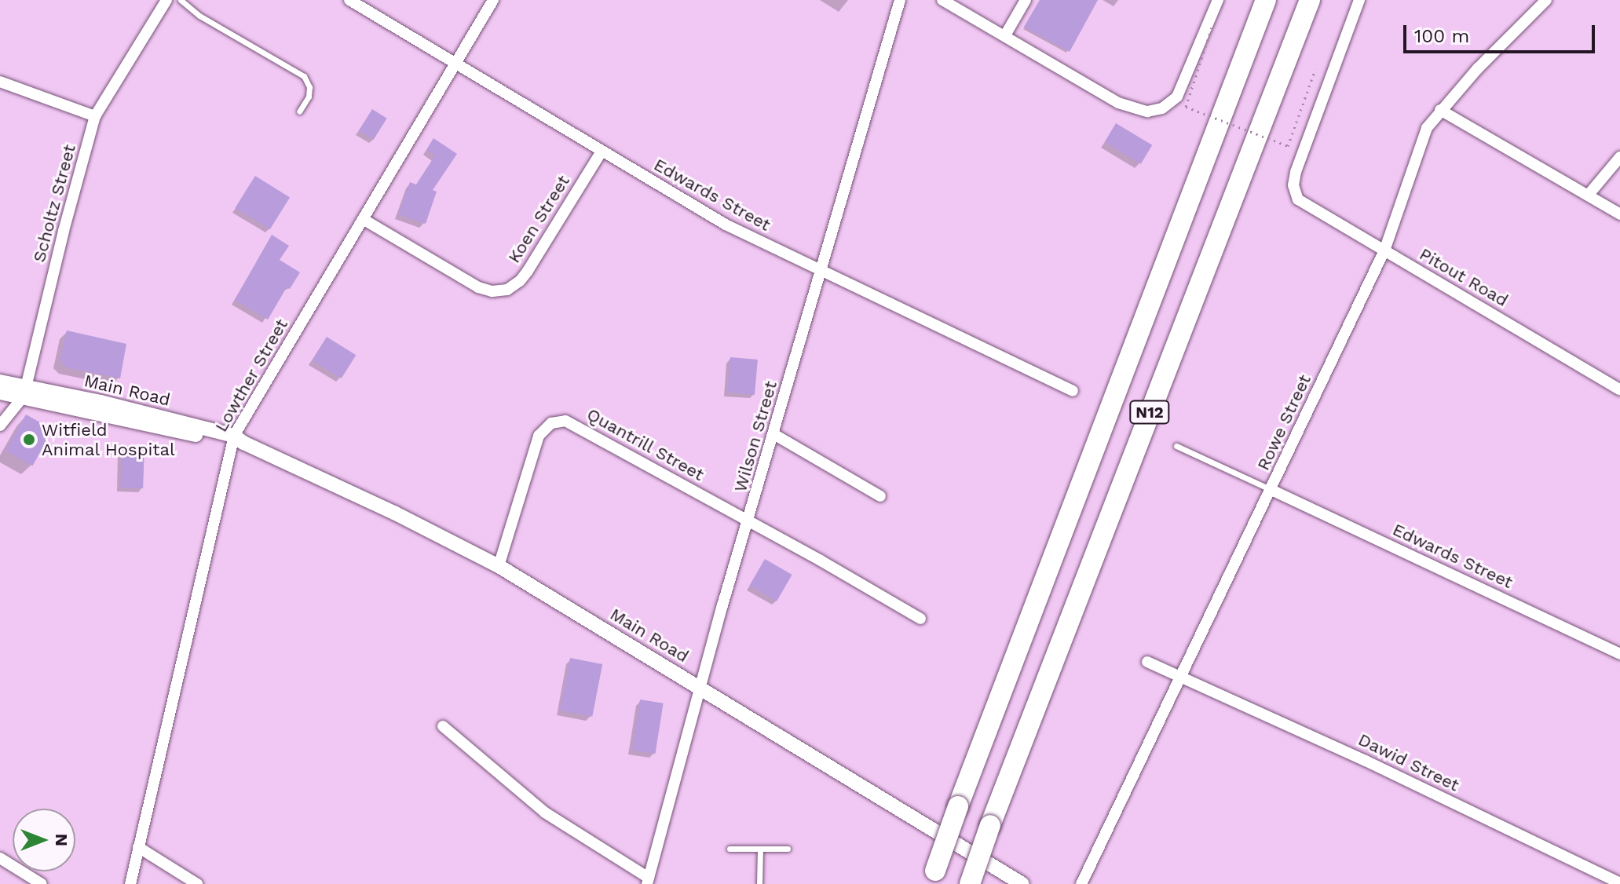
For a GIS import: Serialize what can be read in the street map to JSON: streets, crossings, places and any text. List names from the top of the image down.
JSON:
{
  "streets": {
    "highway": ["N12"],
    "street": [
      "Edwards Street",
      "Scholtz Street",
      "Koen Street",
      "Pitout Road",
      "Lowther Street",
      "Main Road",
      "Rowe Street",
      "Wilson Street",
      "Quantrill Street",
      "Dawid Street"
    ]
  },
  "crossings": [
    ["Edwards Street", "Koen Street"],
    ["Edwards Street", "Lowther Street"],
    ["Edwards Street", "Rowe Street"],
    ["Edwards Street", "Wilson Street"],
    ["Scholtz Street", "Main Road"],
    ["Koen Street", "Lowther Street"],
    ["Pitout Road", "Rowe Street"],
    ["Lowther Street", "Main Road"],
    ["Main Road", "Wilson Street"],
    ["Main Road", "Quantrill Street"],
    ["Rowe Street", "Dawid Street"],
    ["Wilson Street", "Quantrill Street"]
  ],
  "places": ["Witfield Animal Hospital"],
  "scale_bar": "100 m",
  "north": "right"
}
